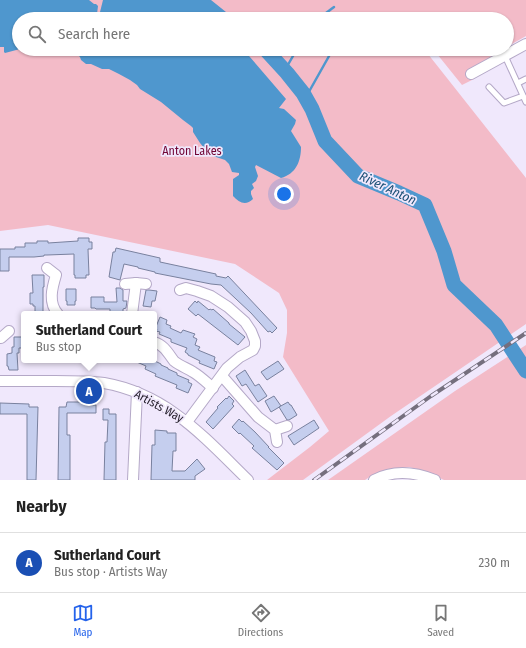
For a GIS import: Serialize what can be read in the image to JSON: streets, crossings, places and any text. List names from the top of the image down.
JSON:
{
  "streets": {
    "street": ["Artists Way"]
  },
  "water": ["River Anton"],
  "parks": ["Anton Lakes"],
  "page": {
    "search": "Search here",
    "popup": ["Sutherland Court", "Bus stop"],
    "pins": "A",
    "heading": "Nearby",
    "list": [
      {
        "mark": "A",
        "name": "Sutherland Court",
        "note": "Bus stop · Artists Way",
        "value": "230 m"
      }
    ],
    "nav": ["Map", "Directions", "Saved"]
  }
}
